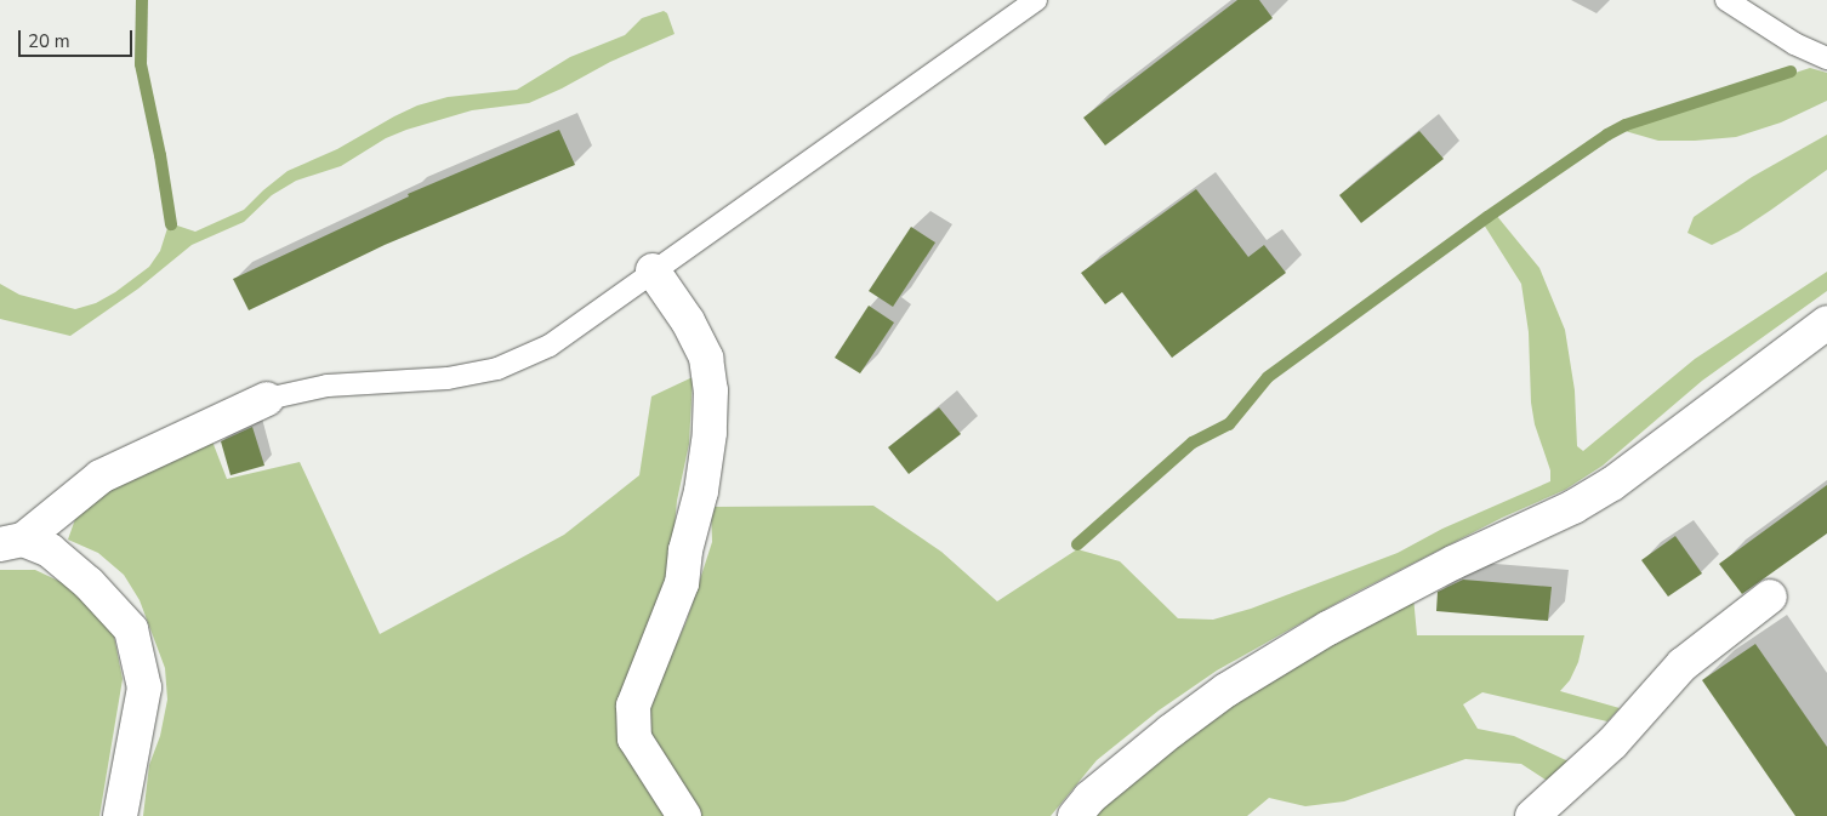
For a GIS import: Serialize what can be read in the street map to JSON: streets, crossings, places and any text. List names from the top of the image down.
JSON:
{
  "scale_bar": "20 m"
}
